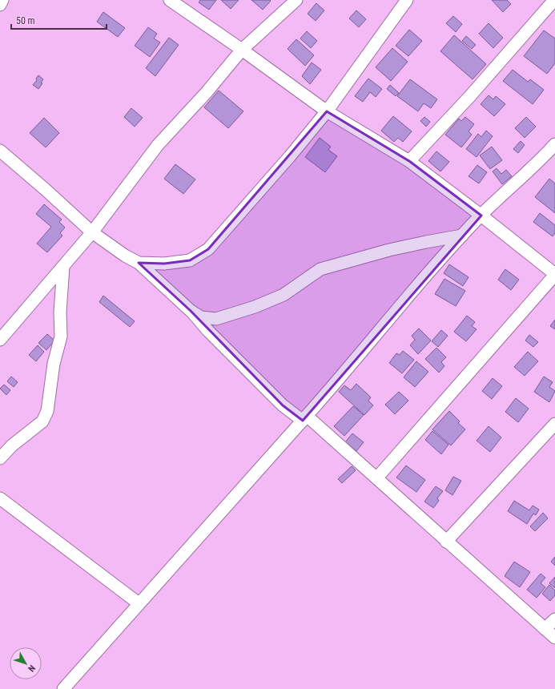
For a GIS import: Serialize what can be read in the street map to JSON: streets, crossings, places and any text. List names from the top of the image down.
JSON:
{
  "scale_bar": "50 m",
  "north": "bottom right"
}
